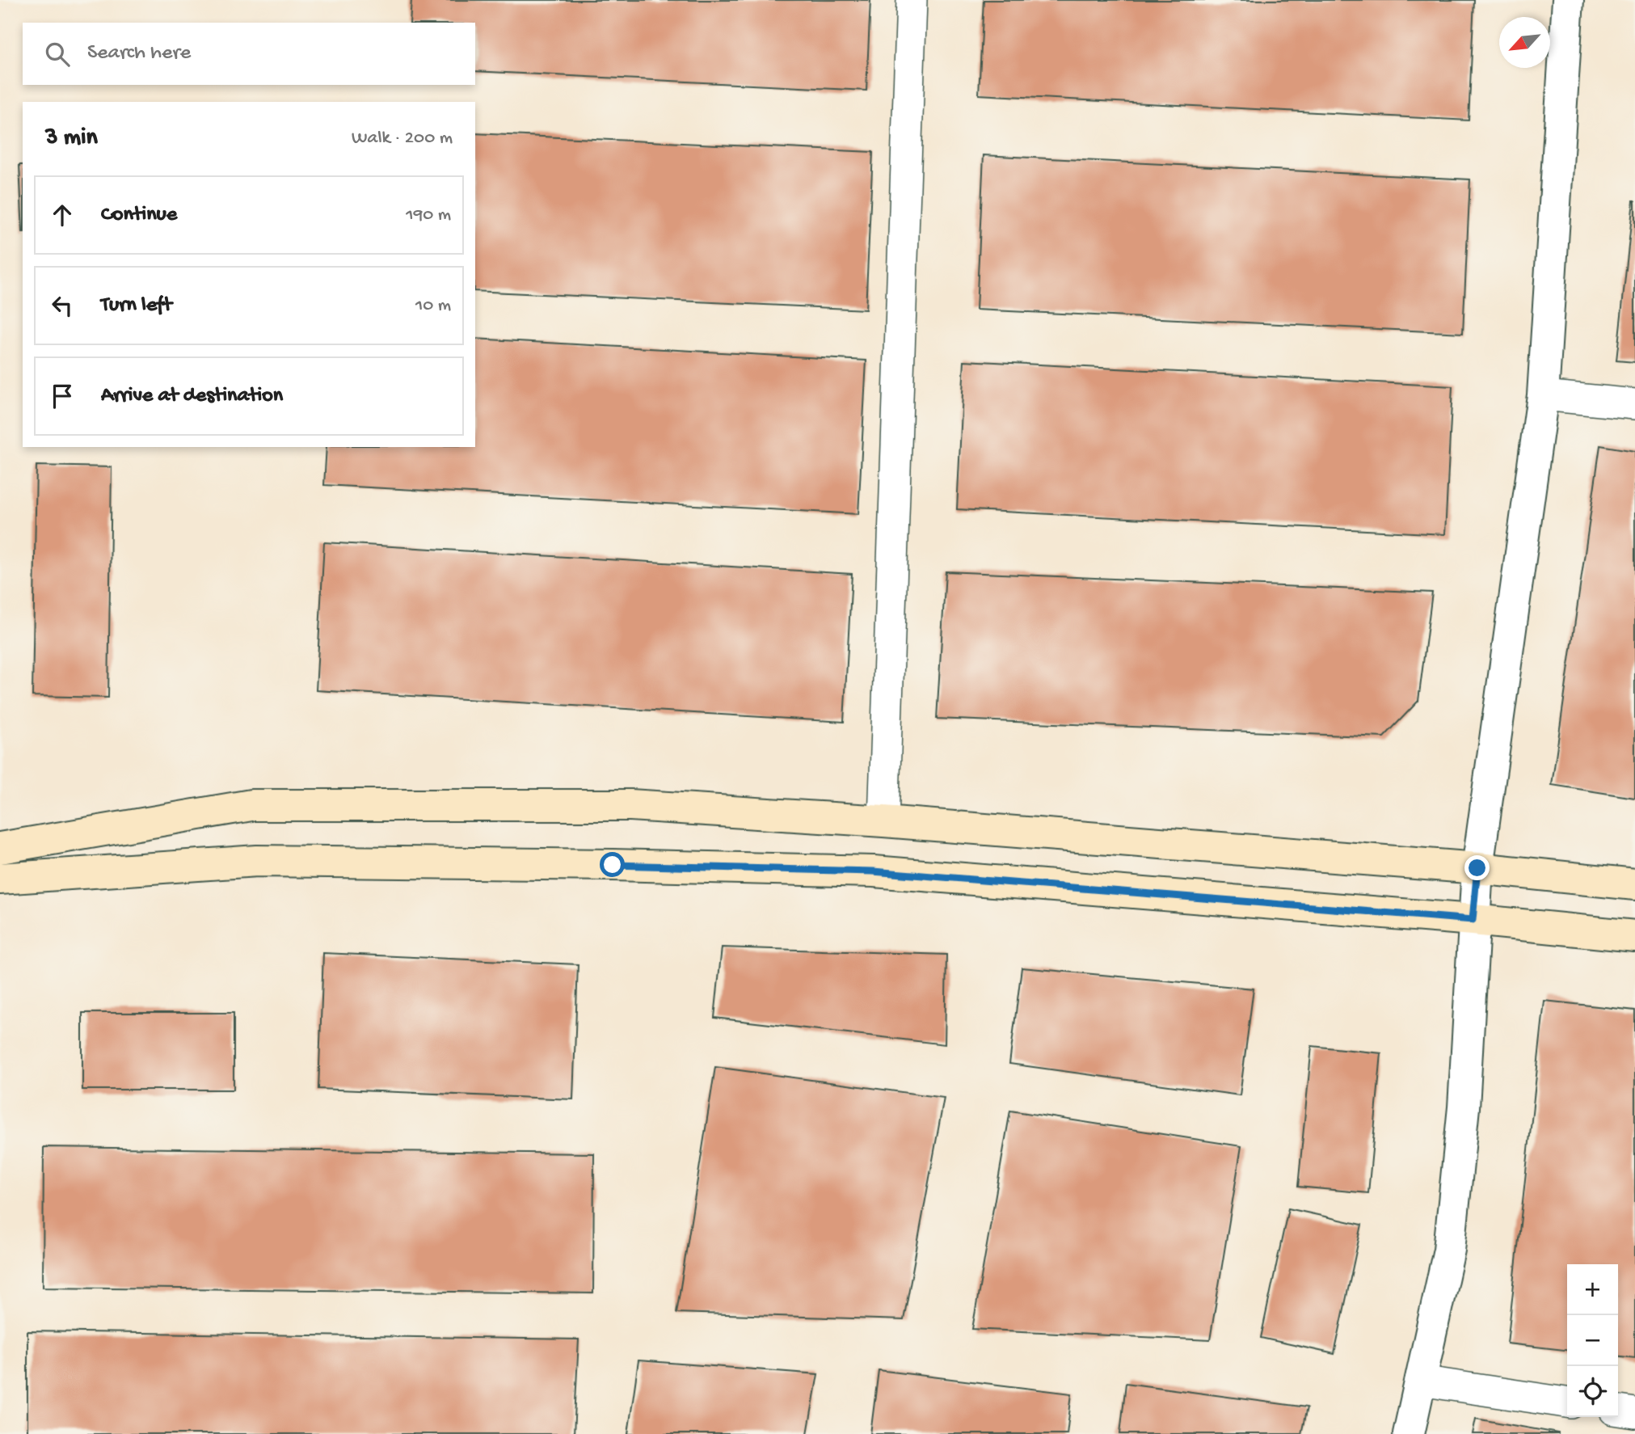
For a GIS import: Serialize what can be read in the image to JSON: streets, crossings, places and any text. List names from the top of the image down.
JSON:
{
  "north": "bottom left",
  "page": {
    "search": "Search here",
    "heading": ["3 min", "Walk · 200 m"],
    "list": [
      ["Continue", "190 m"],
      ["Turn left", "10 m"],
      "Arrive at destination"
    ],
    "map_buttons": ["+", "−"]
  }
}
